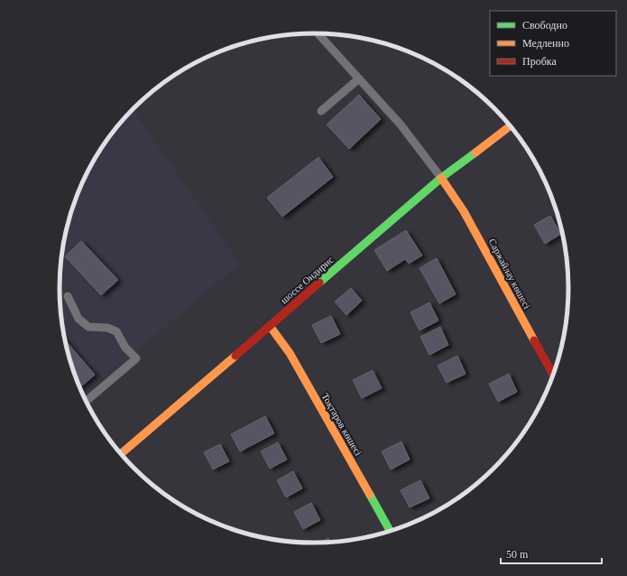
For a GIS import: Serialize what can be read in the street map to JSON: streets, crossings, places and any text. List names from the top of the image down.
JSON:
{
  "streets": {
    "main road": ["Саржайлау көшесі", "шоссе Ондирис", "Тоқтаров көшесі"]
  },
  "crossings": [
    ["Саржайлау көшесі", "шоссе Ондирис"],
    ["шоссе Ондирис", "Тоқтаров көшесі"]
  ],
  "legend": ["Свободно", "Медленно", "Пробка"],
  "scale_bar": "50 m"
}
